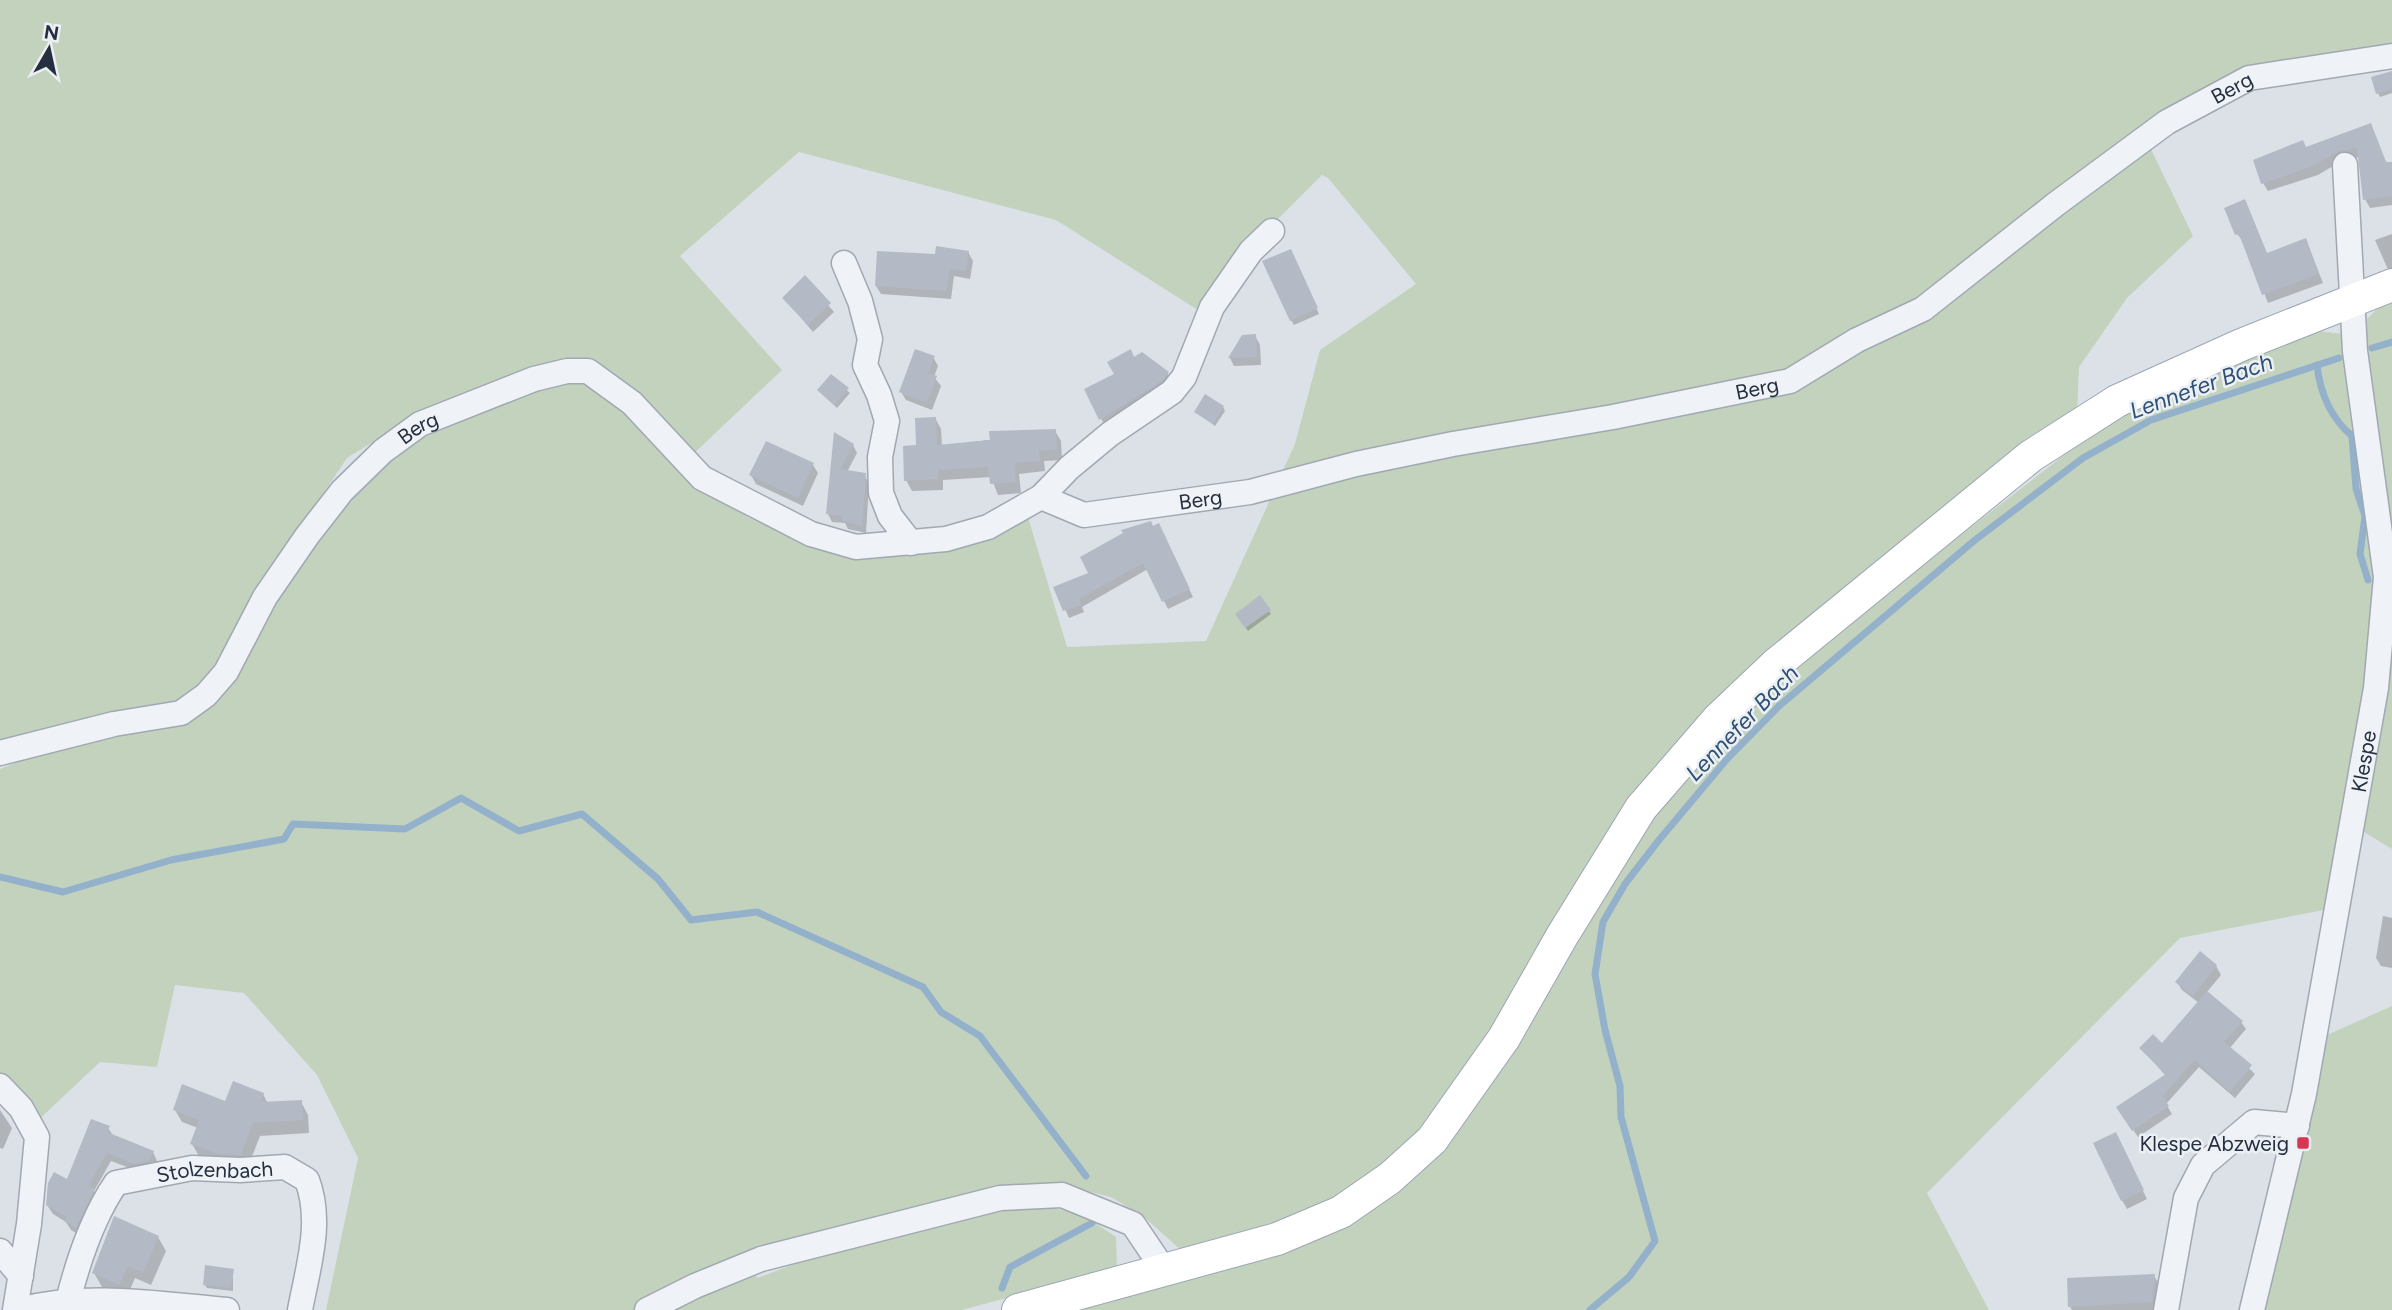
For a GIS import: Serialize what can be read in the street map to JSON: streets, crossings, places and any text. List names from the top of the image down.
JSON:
{
  "streets": {
    "street": ["Berg", "Klespe", "Stolzenbach"]
  },
  "water": ["Lennefer Bach"],
  "places": {
    "transit": ["Klespe Abzweig"]
  },
  "north": "top"
}
